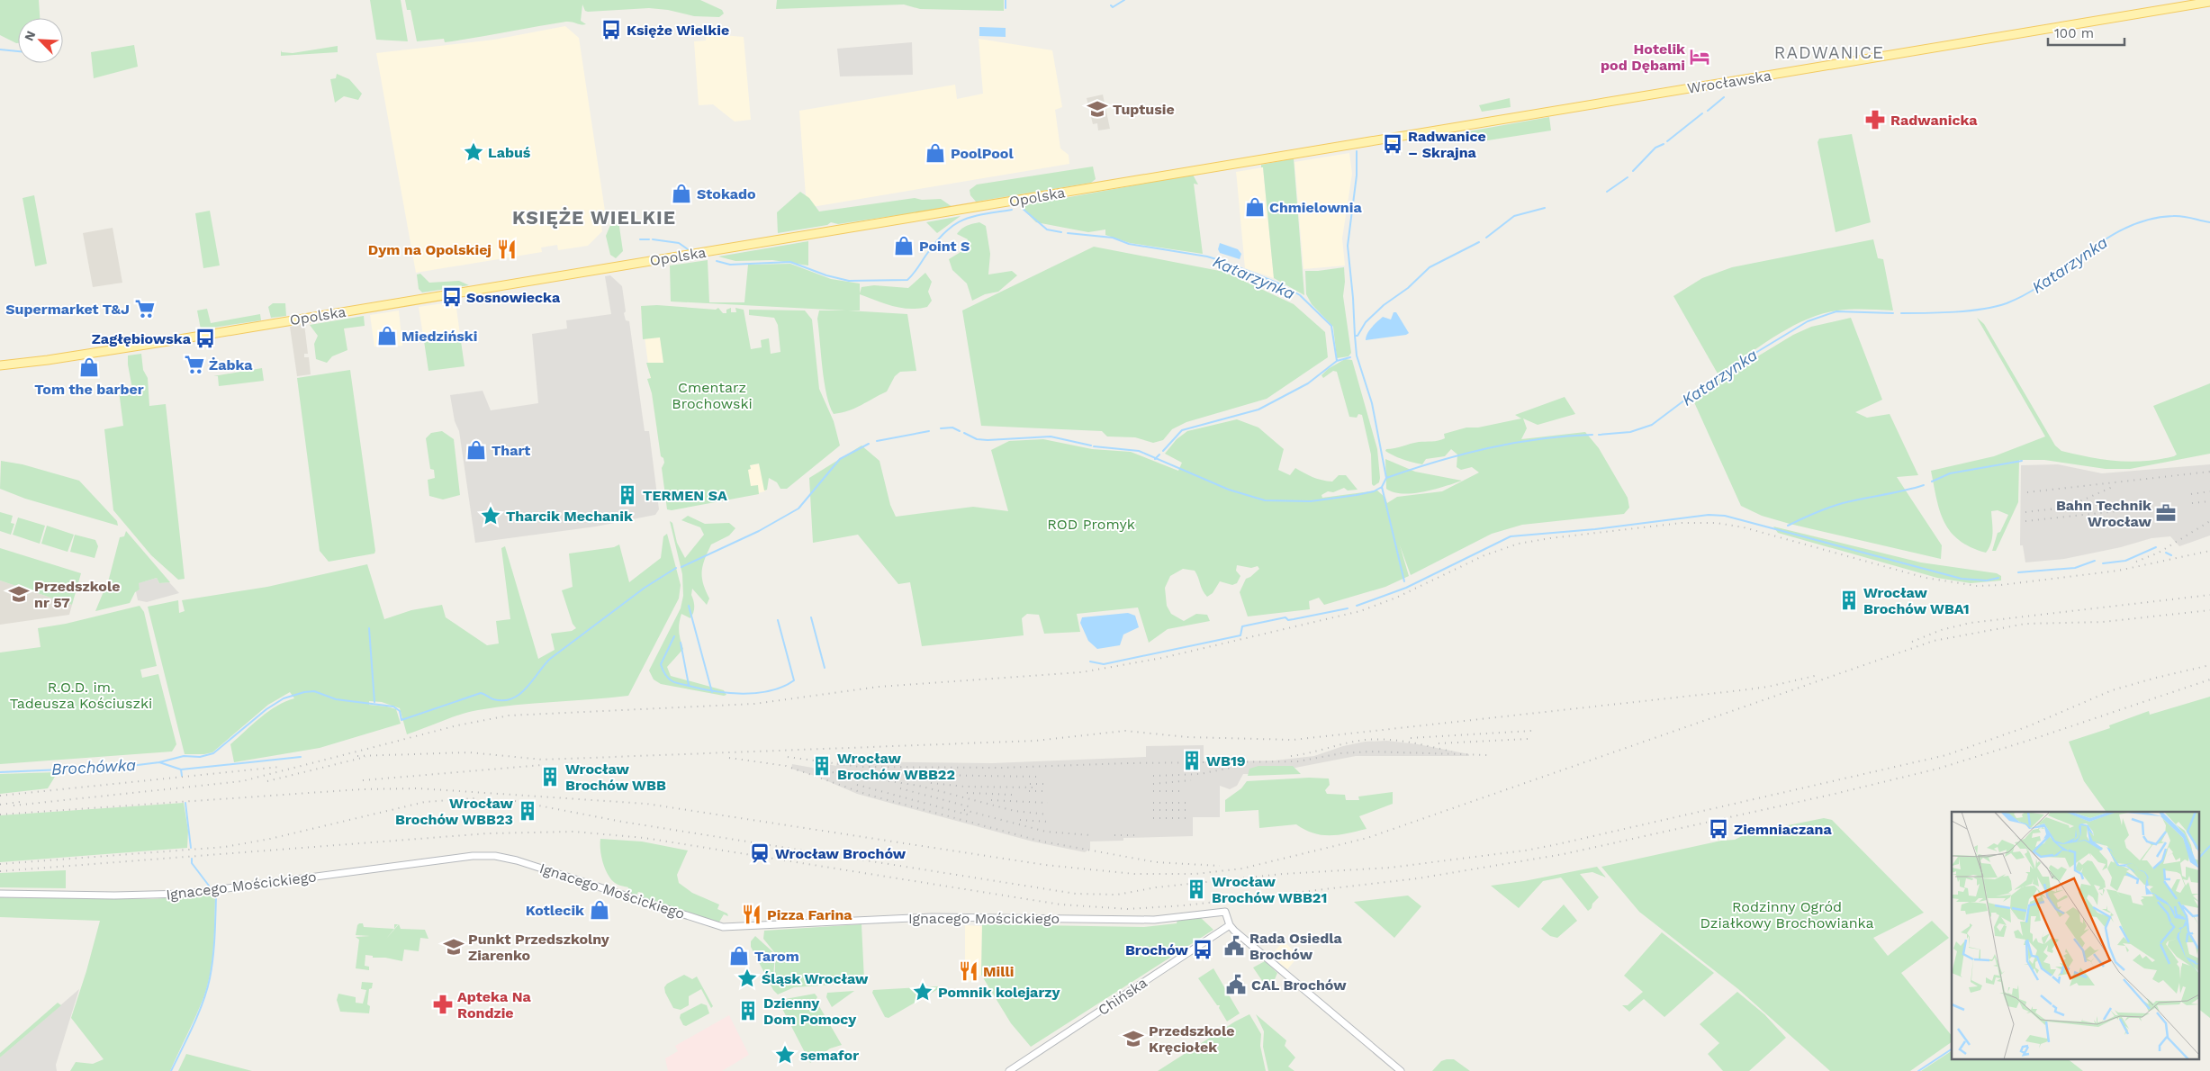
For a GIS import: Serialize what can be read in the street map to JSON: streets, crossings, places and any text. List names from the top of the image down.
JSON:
{
  "streets": {
    "main road": ["Wrocławska", "Opolska"],
    "street": ["Ignacego Mościckiego", "Chińska"]
  },
  "crossings": [
    ["Wrocławska", "Opolska"],
    ["Ignacego Mościckiego", "Chińska"]
  ],
  "districts": ["RADWANICE", "KSIĘŻE WIELKIE"],
  "water": ["Katarzynka", "Brochówka"],
  "parks": [
    "Cmentarz Brochowski",
    "ROD Promyk",
    "R.O.D. im. Tadeusza Kościuszki",
    "Rodzinny Ogród Działkowy Brochowianka"
  ],
  "places": {
    "bus stop": [
      "Księże Wielkie",
      "Radwanice – Skrajna",
      "Sosnowiecka",
      "Zagłębiowska",
      "Ziemniaczana",
      "Brochów"
    ],
    "hotel": ["Hotelik pod Dębami"],
    "school or university": [
      "Tuptusie",
      "Przedszkole nr 57",
      "Punkt Przedszkolny Ziarenko",
      "Przedszkole Kręciołek"
    ],
    "pharmacy": ["Radwanicka", "Apteka Na Rondzie"],
    "place": [
      "Labuś",
      "Tharcik Mechanik",
      "Śląsk Wrocław",
      "Pomnik kolejarzy",
      "semafor"
    ],
    "shop": [
      "PoolPool",
      "Stokado",
      "Chmielownia",
      "Point S",
      "Miedziński",
      "Tom the barber",
      "Thart",
      "Kotlecik",
      "Tarom"
    ],
    "restaurant": ["Dym na Opolskiej", "Pizza Farina", "Milli"],
    "supermarket": ["Supermarket T&J", "Żabka"],
    "building": [
      "TERMEN SA",
      "Wrocław Brochów WBA1",
      "WB19",
      "Wrocław Brochów WBB22",
      "Wrocław Brochów WBB",
      "Wrocław Brochów WBB23",
      "Wrocław Brochów WBB21",
      "Dzienny Dom Pomocy"
    ],
    "office": ["Bahn Technik Wrocław"],
    "station": ["Wrocław Brochów"],
    "public building": ["Rada Osiedla Brochów", "CAL Brochów"]
  },
  "scale_bar": "100 m",
  "north": "top left"
}
